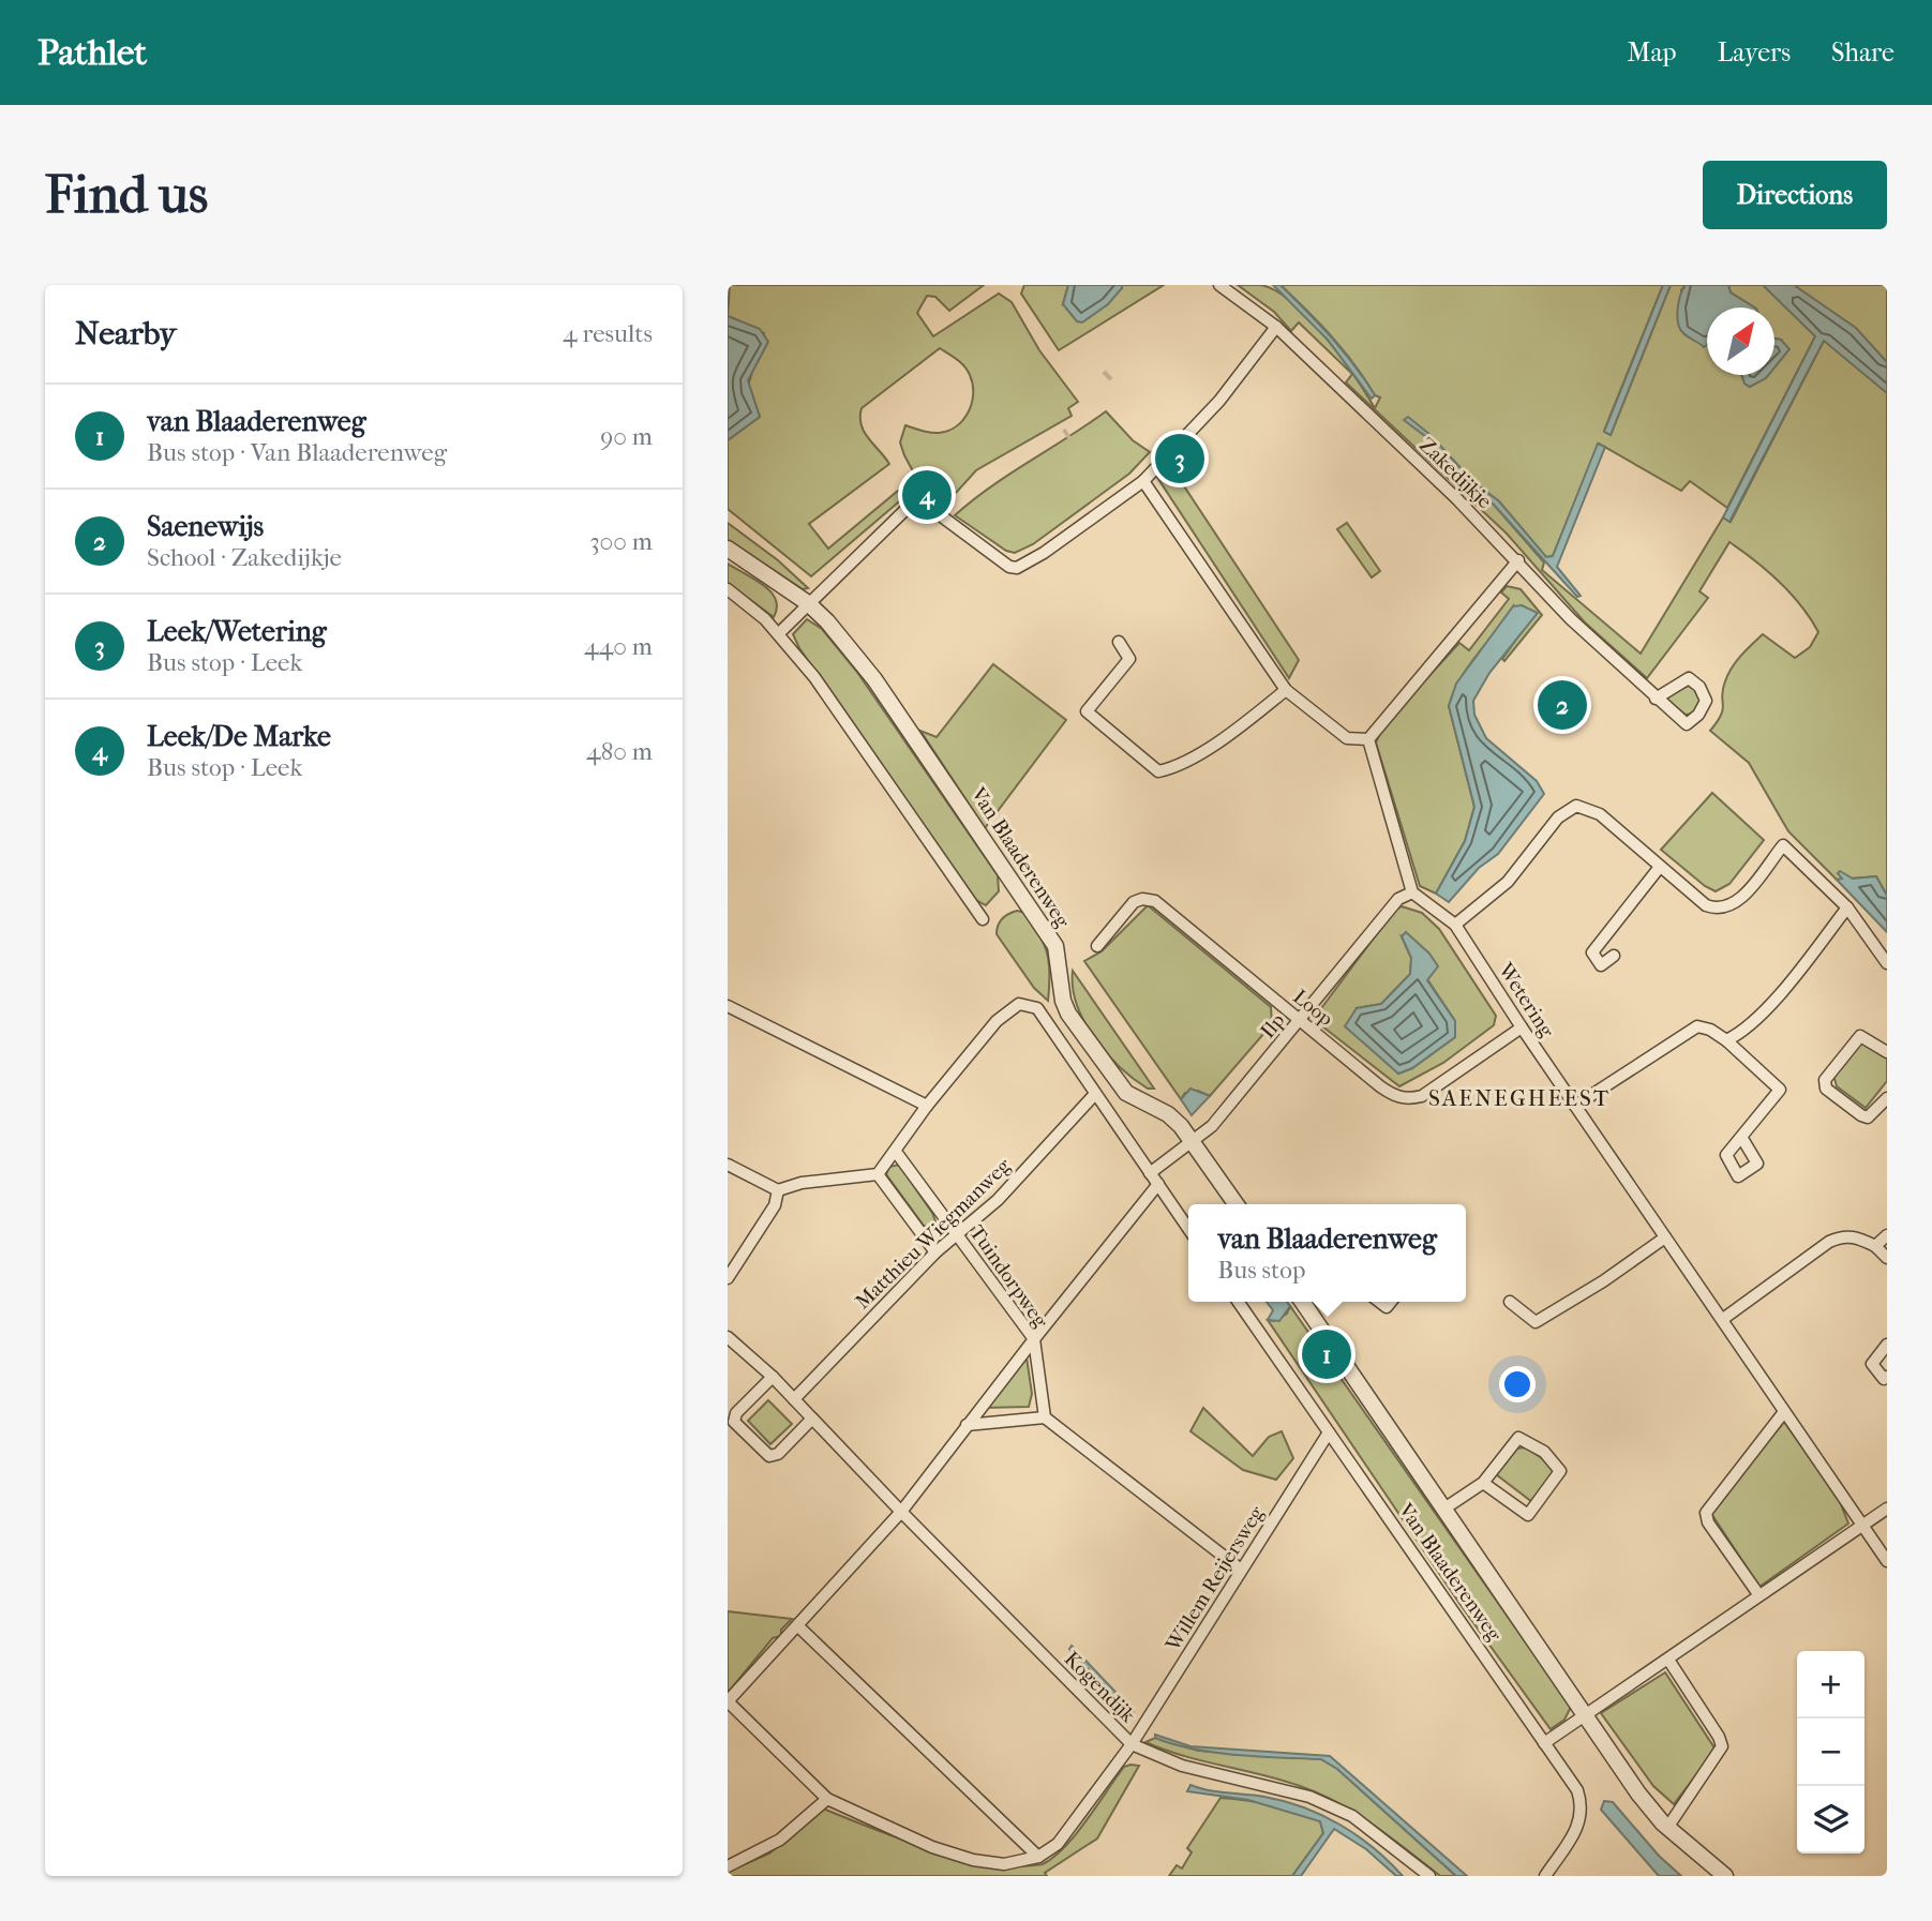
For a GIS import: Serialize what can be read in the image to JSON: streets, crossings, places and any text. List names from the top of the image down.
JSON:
{
  "streets": {
    "street": [
      "Zakedijkje",
      "Van Blaaderenweg",
      "Wetering",
      "Loop",
      "Ilp",
      "Matthieu Wiegmanweg",
      "Tuindorpweg",
      "Willem Reijersweg",
      "Kogendijk"
    ]
  },
  "crossings": [
    ["Van Blaaderenweg", "Ilp"],
    ["Van Blaaderenweg", "Willem Reijersweg"],
    ["Wetering", "Loop"],
    ["Wetering", "Ilp"],
    ["Loop", "Ilp"],
    ["Matthieu Wiegmanweg", "Tuindorpweg"],
    ["Matthieu Wiegmanweg", "Kogendijk"],
    ["Willem Reijersweg", "Kogendijk"]
  ],
  "districts": ["SAENEGHEEST"],
  "north": "top right",
  "page": {
    "header": "Pathlet",
    "nav": ["Map", "Layers", "Share"],
    "buttons": "Directions",
    "title": "Find us",
    "heading": ["Nearby", "4 results"],
    "list": [
      {
        "mark": "1",
        "name": "van Blaaderenweg",
        "note": "Bus stop · Van Blaaderenweg",
        "value": "90 m"
      },
      {
        "mark": "2",
        "name": "Saenewijs",
        "note": "School · Zakedijkje",
        "value": "300 m"
      },
      {
        "mark": "3",
        "name": "Leek/Wetering",
        "note": "Bus stop · Leek",
        "value": "440 m"
      },
      {
        "mark": "4",
        "name": "Leek/De Marke",
        "note": "Bus stop · Leek",
        "value": "480 m"
      }
    ],
    "pins": [
      "3",
      "4",
      "2",
      "1"
    ],
    "popup": ["van Blaaderenweg", "Bus stop"],
    "map_buttons": ["+", "−"]
  }
}
